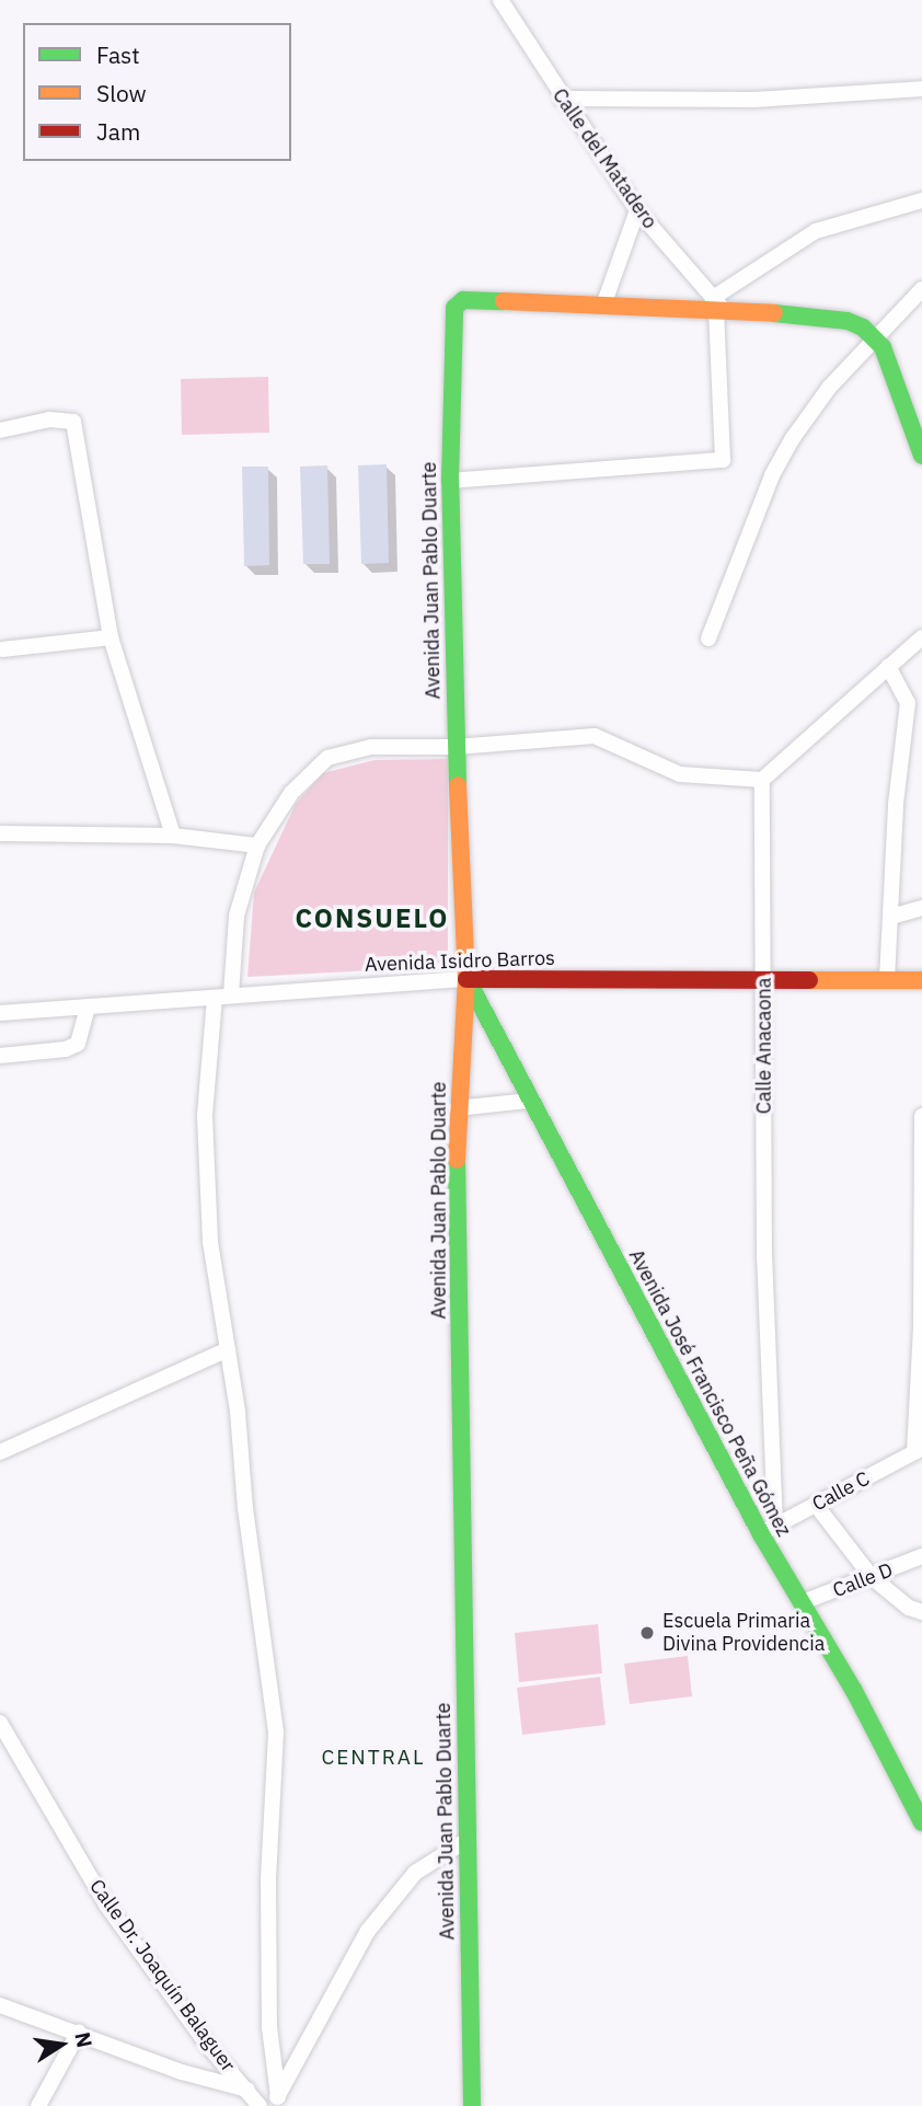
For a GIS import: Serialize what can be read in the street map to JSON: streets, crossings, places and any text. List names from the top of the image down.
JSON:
{
  "streets": {
    "street": [
      "Calle del Matadero",
      "Avenida Juan Pablo Duarte",
      "Avenida Isidro Barros",
      "Calle Anacaona",
      "Avenida José Francisco Peña Gómez",
      "Calle C",
      "Calle D",
      "Calle Dr. Joaquín Balaguer"
    ]
  },
  "crossings": [
    ["Avenida Juan Pablo Duarte", "Avenida Isidro Barros"],
    ["Avenida Juan Pablo Duarte", "Avenida José Francisco Peña Gómez"],
    ["Avenida Isidro Barros", "Calle Anacaona"],
    ["Avenida Isidro Barros", "Avenida José Francisco Peña Gómez"],
    ["Calle Anacaona", "Avenida José Francisco Peña Gómez"],
    ["Calle Anacaona", "Calle C"],
    ["Avenida José Francisco Peña Gómez", "Calle C"],
    ["Avenida José Francisco Peña Gómez", "Calle D"]
  ],
  "districts": ["CONSUELO", "CENTRAL"],
  "places": ["Escuela Primaria Divina Providencia"],
  "legend": ["Fast", "Slow", "Jam"],
  "north": "right"
}
